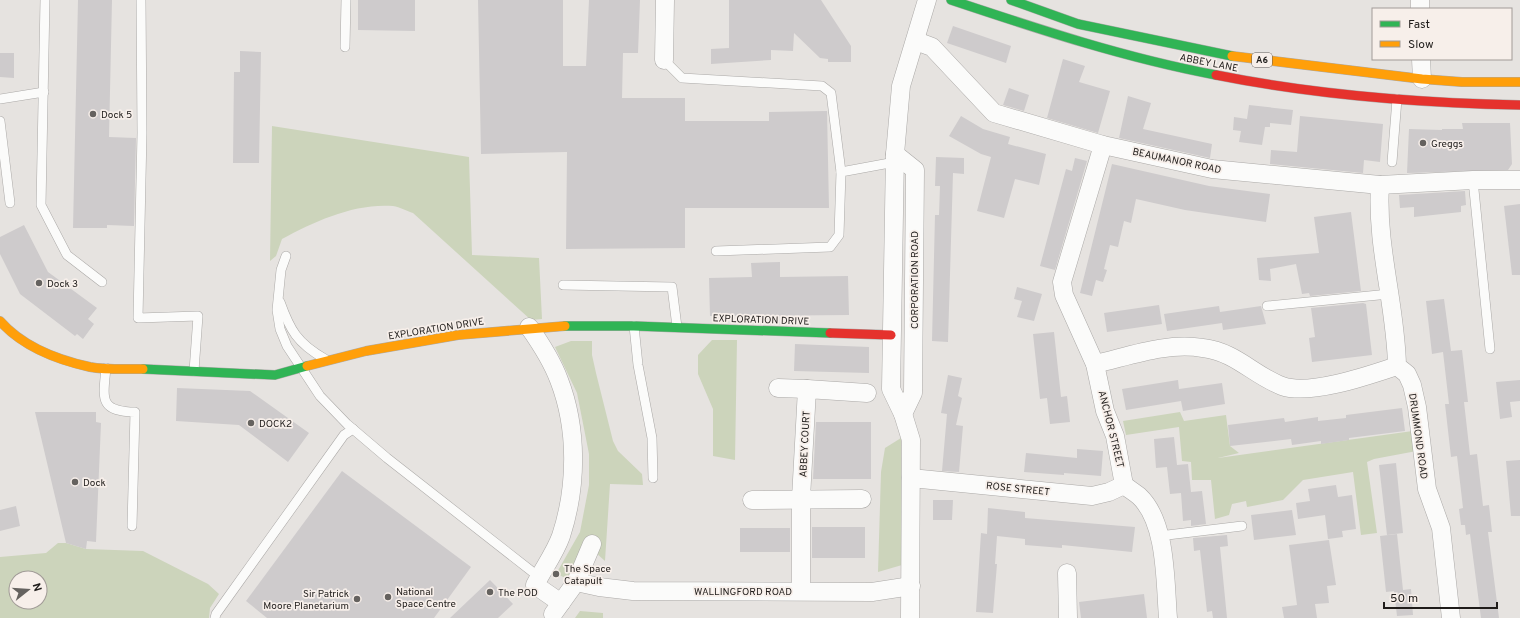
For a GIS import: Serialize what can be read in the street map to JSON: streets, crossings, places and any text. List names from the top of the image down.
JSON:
{
  "streets": {
    "main road": ["A6", "ABBEY LANE", "EXPLORATION DRIVE"],
    "street": [
      "BEAUMANOR ROAD",
      "CORPORATION ROAD",
      "ANCHOR STREET",
      "DRUMMOND ROAD",
      "ABBEY COURT",
      "ROSE STREET",
      "WALLINGFORD ROAD"
    ]
  },
  "crossings": [
    ["BEAUMANOR ROAD", "CORPORATION ROAD"],
    ["BEAUMANOR ROAD", "ANCHOR STREET"],
    ["CORPORATION ROAD", "EXPLORATION DRIVE"],
    ["CORPORATION ROAD", "ROSE STREET"],
    ["CORPORATION ROAD", "WALLINGFORD ROAD"],
    ["ANCHOR STREET", "ROSE STREET"],
    ["ABBEY COURT", "WALLINGFORD ROAD"]
  ],
  "places": [
    "Dock 5",
    "Greggs",
    "Dock 3",
    "DOCK2",
    "Dock",
    "The Space Catapult",
    "The POD",
    "National Space Centre",
    "Sir Patrick Moore Planetarium"
  ],
  "legend": ["Fast", "Slow"],
  "scale_bar": "50 m",
  "north": "right"
}
